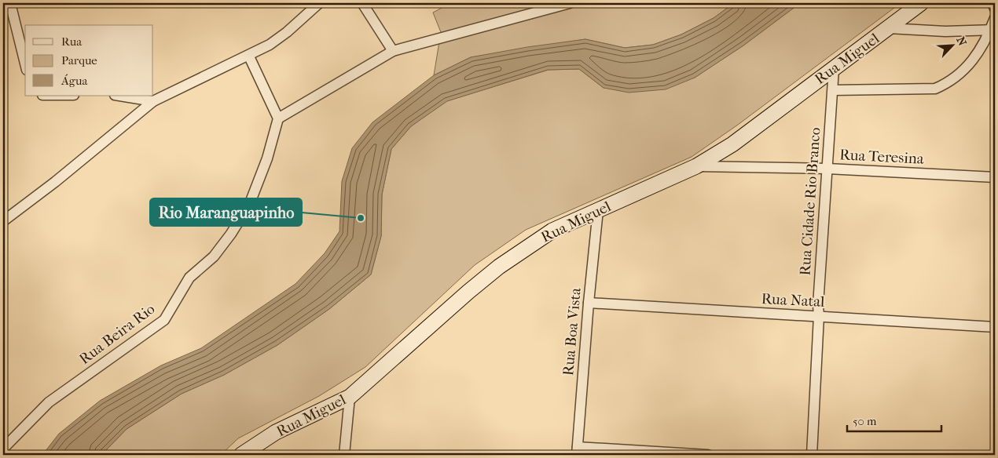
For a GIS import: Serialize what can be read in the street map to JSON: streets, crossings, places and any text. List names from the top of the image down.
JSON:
{
  "streets": {
    "main road": ["Rua Miguel"],
    "street": [
      "Rua Teresina",
      "Rua Cidade Rio Branco",
      "Rua Natal",
      "Rua Boa Vista",
      "Rua Beira Rio"
    ]
  },
  "crossings": [
    ["Rua Miguel", "Rua Teresina"],
    ["Rua Miguel", "Rua Cidade Rio Branco"],
    ["Rua Miguel", "Rua Boa Vista"],
    ["Rua Teresina", "Rua Cidade Rio Branco"],
    ["Rua Cidade Rio Branco", "Rua Natal"],
    ["Rua Natal", "Rua Boa Vista"]
  ],
  "places": ["Rio Maranguapinho"],
  "legend": ["Rua", "Parque", "Água"],
  "scale_bar": "50 m",
  "north": "top right"
}
